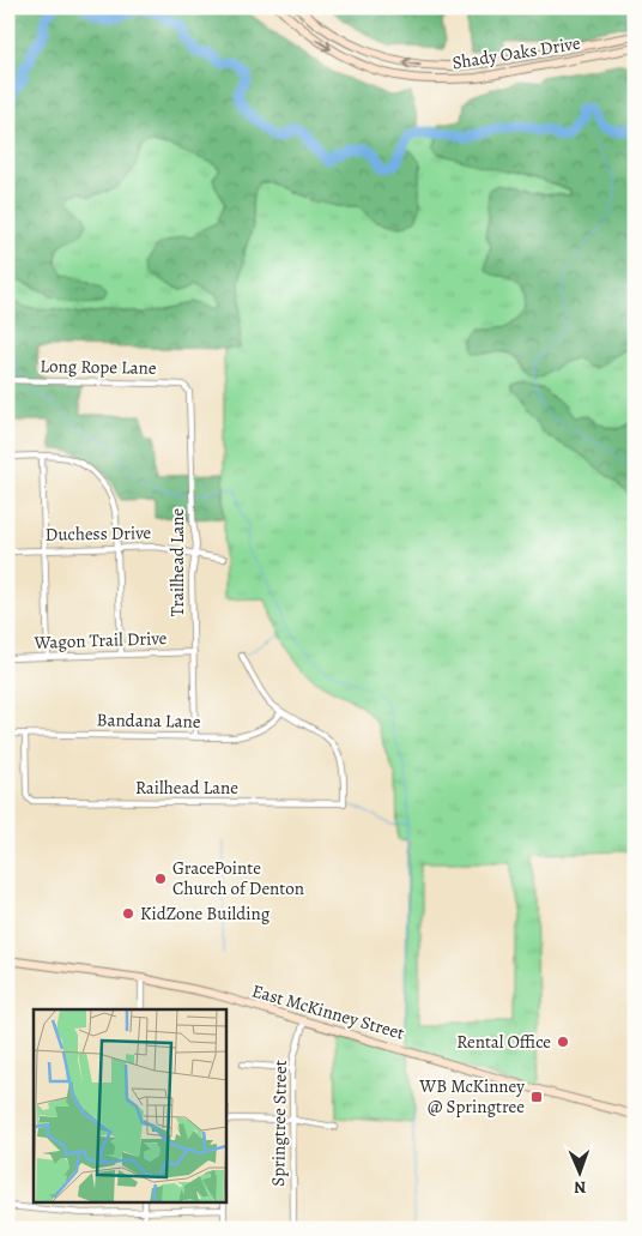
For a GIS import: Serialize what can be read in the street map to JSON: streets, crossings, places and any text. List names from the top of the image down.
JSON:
{
  "streets": {
    "street": [
      "Shady Oaks Drive",
      "Long Rope Lane",
      "Duchess Drive",
      "Trailhead Lane",
      "Wagon Trail Drive",
      "Bandana Lane",
      "Railhead Lane",
      "East McKinney Street",
      "Springtree Street"
    ]
  },
  "crossings": [
    ["Long Rope Lane", "Trailhead Lane"],
    ["Duchess Drive", "Trailhead Lane"],
    ["Trailhead Lane", "Wagon Trail Drive"],
    ["Trailhead Lane", "Bandana Lane"],
    ["Bandana Lane", "Railhead Lane"],
    ["East McKinney Street", "Springtree Street"]
  ],
  "places": {
    "other": ["GracePointe Church of Denton", "KidZone Building", "Rental Office"],
    "transit": ["WB McKinney @ Springtree"]
  },
  "north": "bottom"
}
